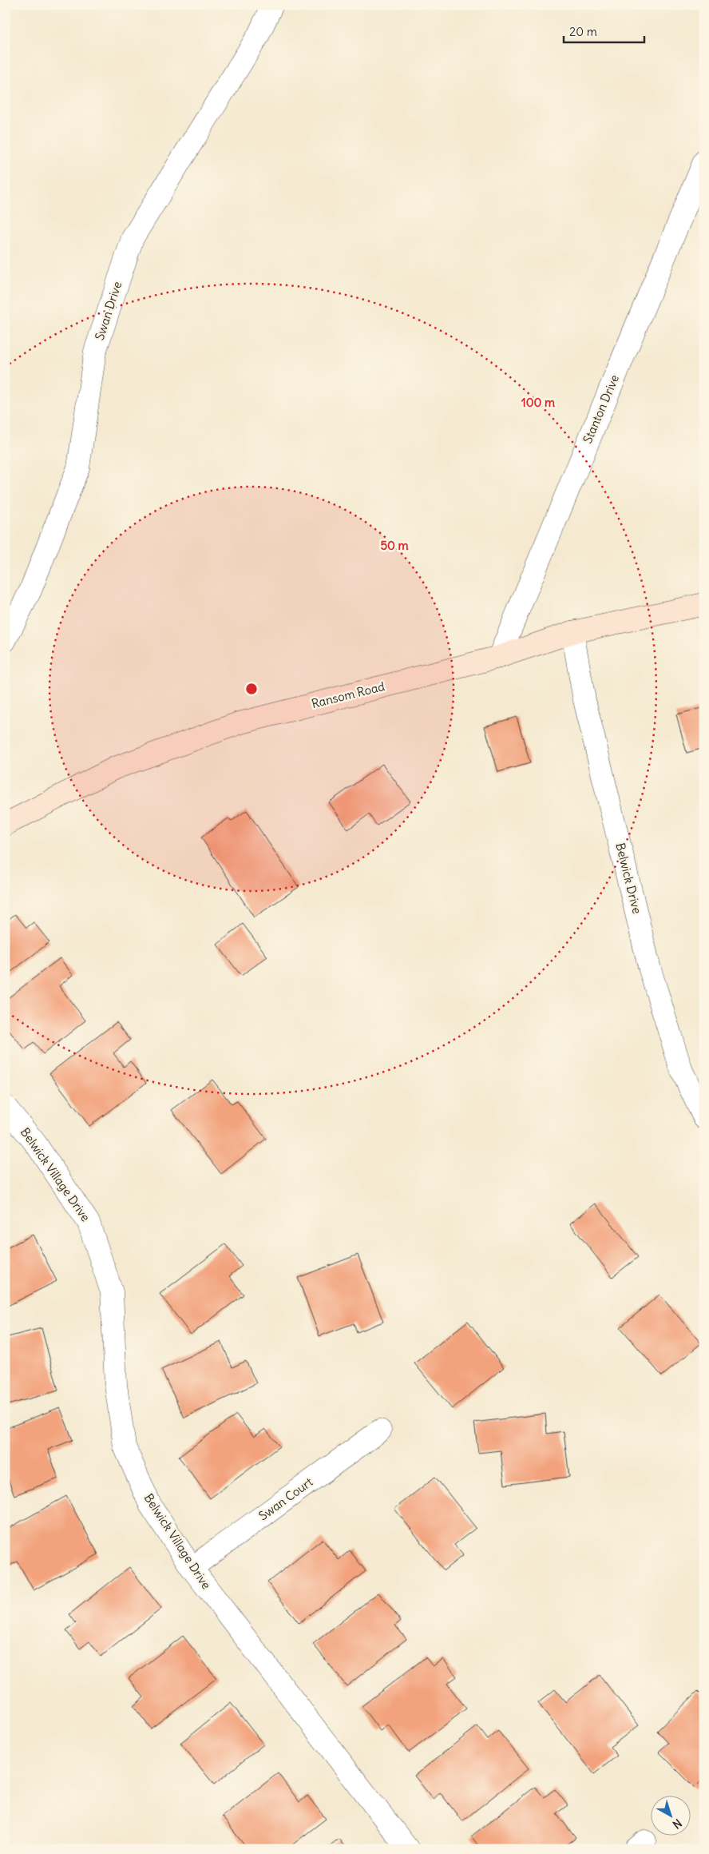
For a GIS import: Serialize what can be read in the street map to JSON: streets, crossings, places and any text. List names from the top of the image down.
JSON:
{
  "streets": {
    "street": [
      "Swan Drive",
      "Stanton Drive",
      "Ransom Road",
      "Belwick Drive",
      "Belwick Village Drive",
      "Swan Court"
    ]
  },
  "crossings": [
    ["Stanton Drive", "Ransom Road"],
    ["Ransom Road", "Belwick Drive"],
    ["Belwick Village Drive", "Swan Court"]
  ],
  "scale_bar": "20 m",
  "north": "bottom right",
  "rings": ["100 m", "50 m"]
}
